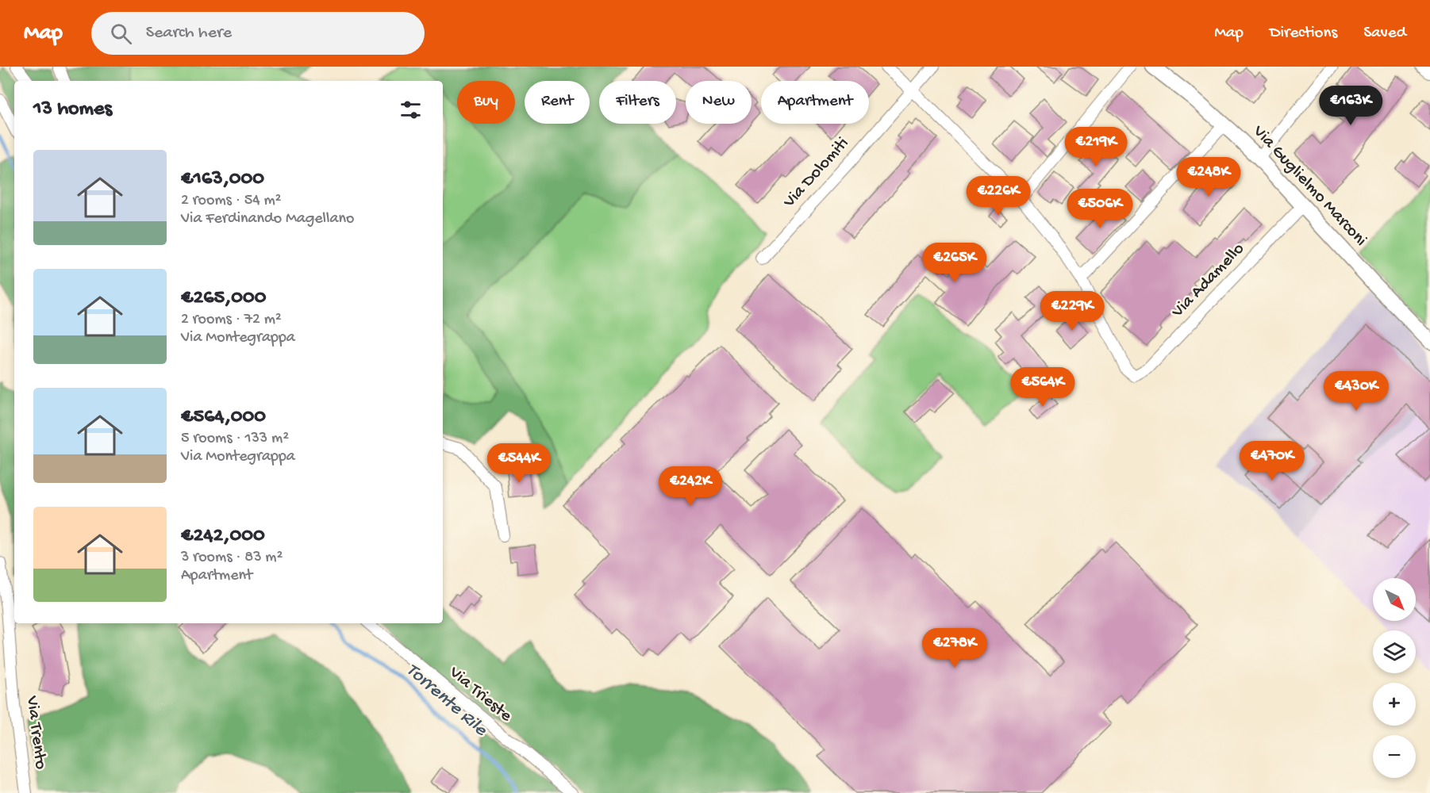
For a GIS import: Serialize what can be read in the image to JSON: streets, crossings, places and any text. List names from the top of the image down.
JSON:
{
  "streets": {
    "street": [
      "Via Dolomiti",
      "Via Guglielmo Marconi",
      "Via Adamello",
      "Via Trieste",
      "Via Trento"
    ]
  },
  "crossings": [
    ["Via Guglielmo Marconi", "Via Adamello"]
  ],
  "water": ["Torrente Rile"],
  "north": "bottom right",
  "page": {
    "header": "Map",
    "search": "Search here",
    "nav": ["Map", "Directions", "Saved"],
    "chip": [
      "Buy",
      "Rent",
      "Filters",
      "New",
      "Apartment"
    ],
    "heading": "13 homes",
    "price": [
      "€163K",
      "€219K",
      "€248K",
      "€226K",
      "€506K",
      "€265K",
      "€229K",
      "€564K",
      "€430K",
      "€470K",
      "€544K",
      "€242K",
      "€278K"
    ],
    "list": [
      {
        "name": "€163,000",
        "note": "2 rooms · 54 m² · Via Ferdinando Magellano"
      },
      {
        "name": "€265,000",
        "note": "2 rooms · 72 m² · Via Montegrappa"
      },
      {
        "name": "€564,000",
        "note": "5 rooms · 133 m² · Via Montegrappa"
      },
      {
        "name": "€242,000",
        "note": "3 rooms · 83 m² · Apartment"
      }
    ],
    "map_buttons": ["+", "−"]
  }
}
